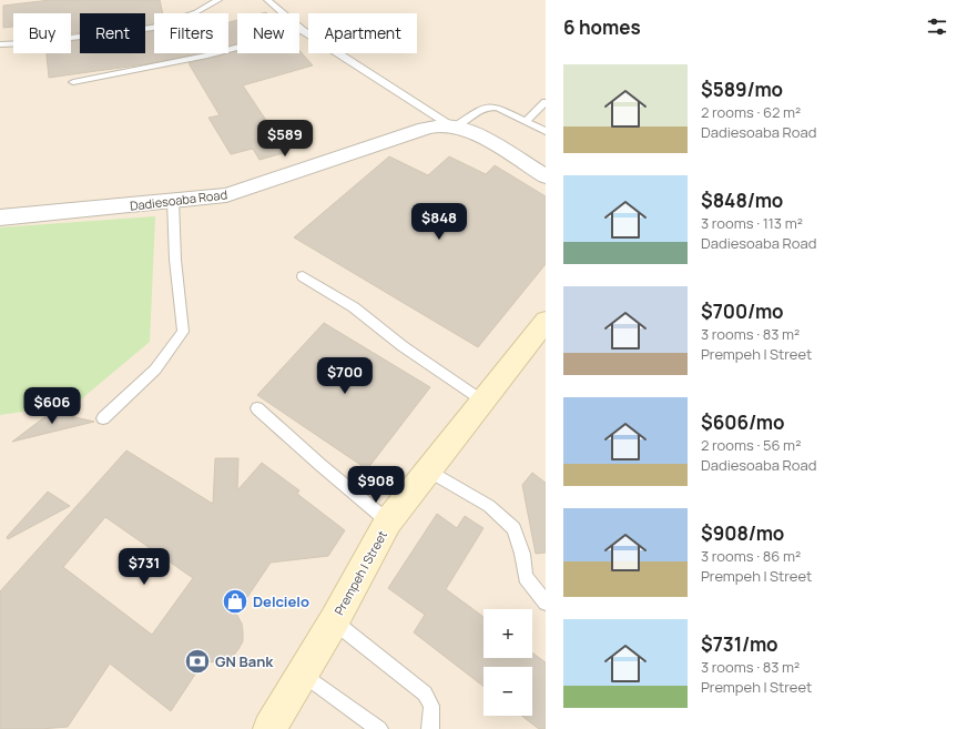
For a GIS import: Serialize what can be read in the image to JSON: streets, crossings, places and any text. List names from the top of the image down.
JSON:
{
  "streets": {
    "main road": ["Prempeh I Street"],
    "street": ["Dadiesoaba Road"]
  },
  "places": {
    "shop": ["Delcielo"],
    "bank": ["GN Bank"]
  },
  "page": {
    "heading": "6 homes",
    "chip": [
      "Buy",
      "Rent",
      "Filters",
      "New",
      "Apartment"
    ],
    "list": [
      {
        "name": "$589/mo",
        "note": "2 rooms · 62 m² · Dadiesoaba Road"
      },
      {
        "name": "$848/mo",
        "note": "3 rooms · 113 m² · Dadiesoaba Road"
      },
      {
        "name": "$700/mo",
        "note": "3 rooms · 83 m² · Prempeh I Street"
      },
      {
        "name": "$606/mo",
        "note": "2 rooms · 56 m² · Dadiesoaba Road"
      },
      {
        "name": "$908/mo",
        "note": "3 rooms · 86 m² · Prempeh I Street"
      },
      {
        "name": "$731/mo",
        "note": "3 rooms · 83 m² · Prempeh I Street"
      }
    ],
    "price": [
      "$589",
      "$848",
      "$700",
      "$606",
      "$908",
      "$731"
    ],
    "map_buttons": ["+", "−"]
  }
}
